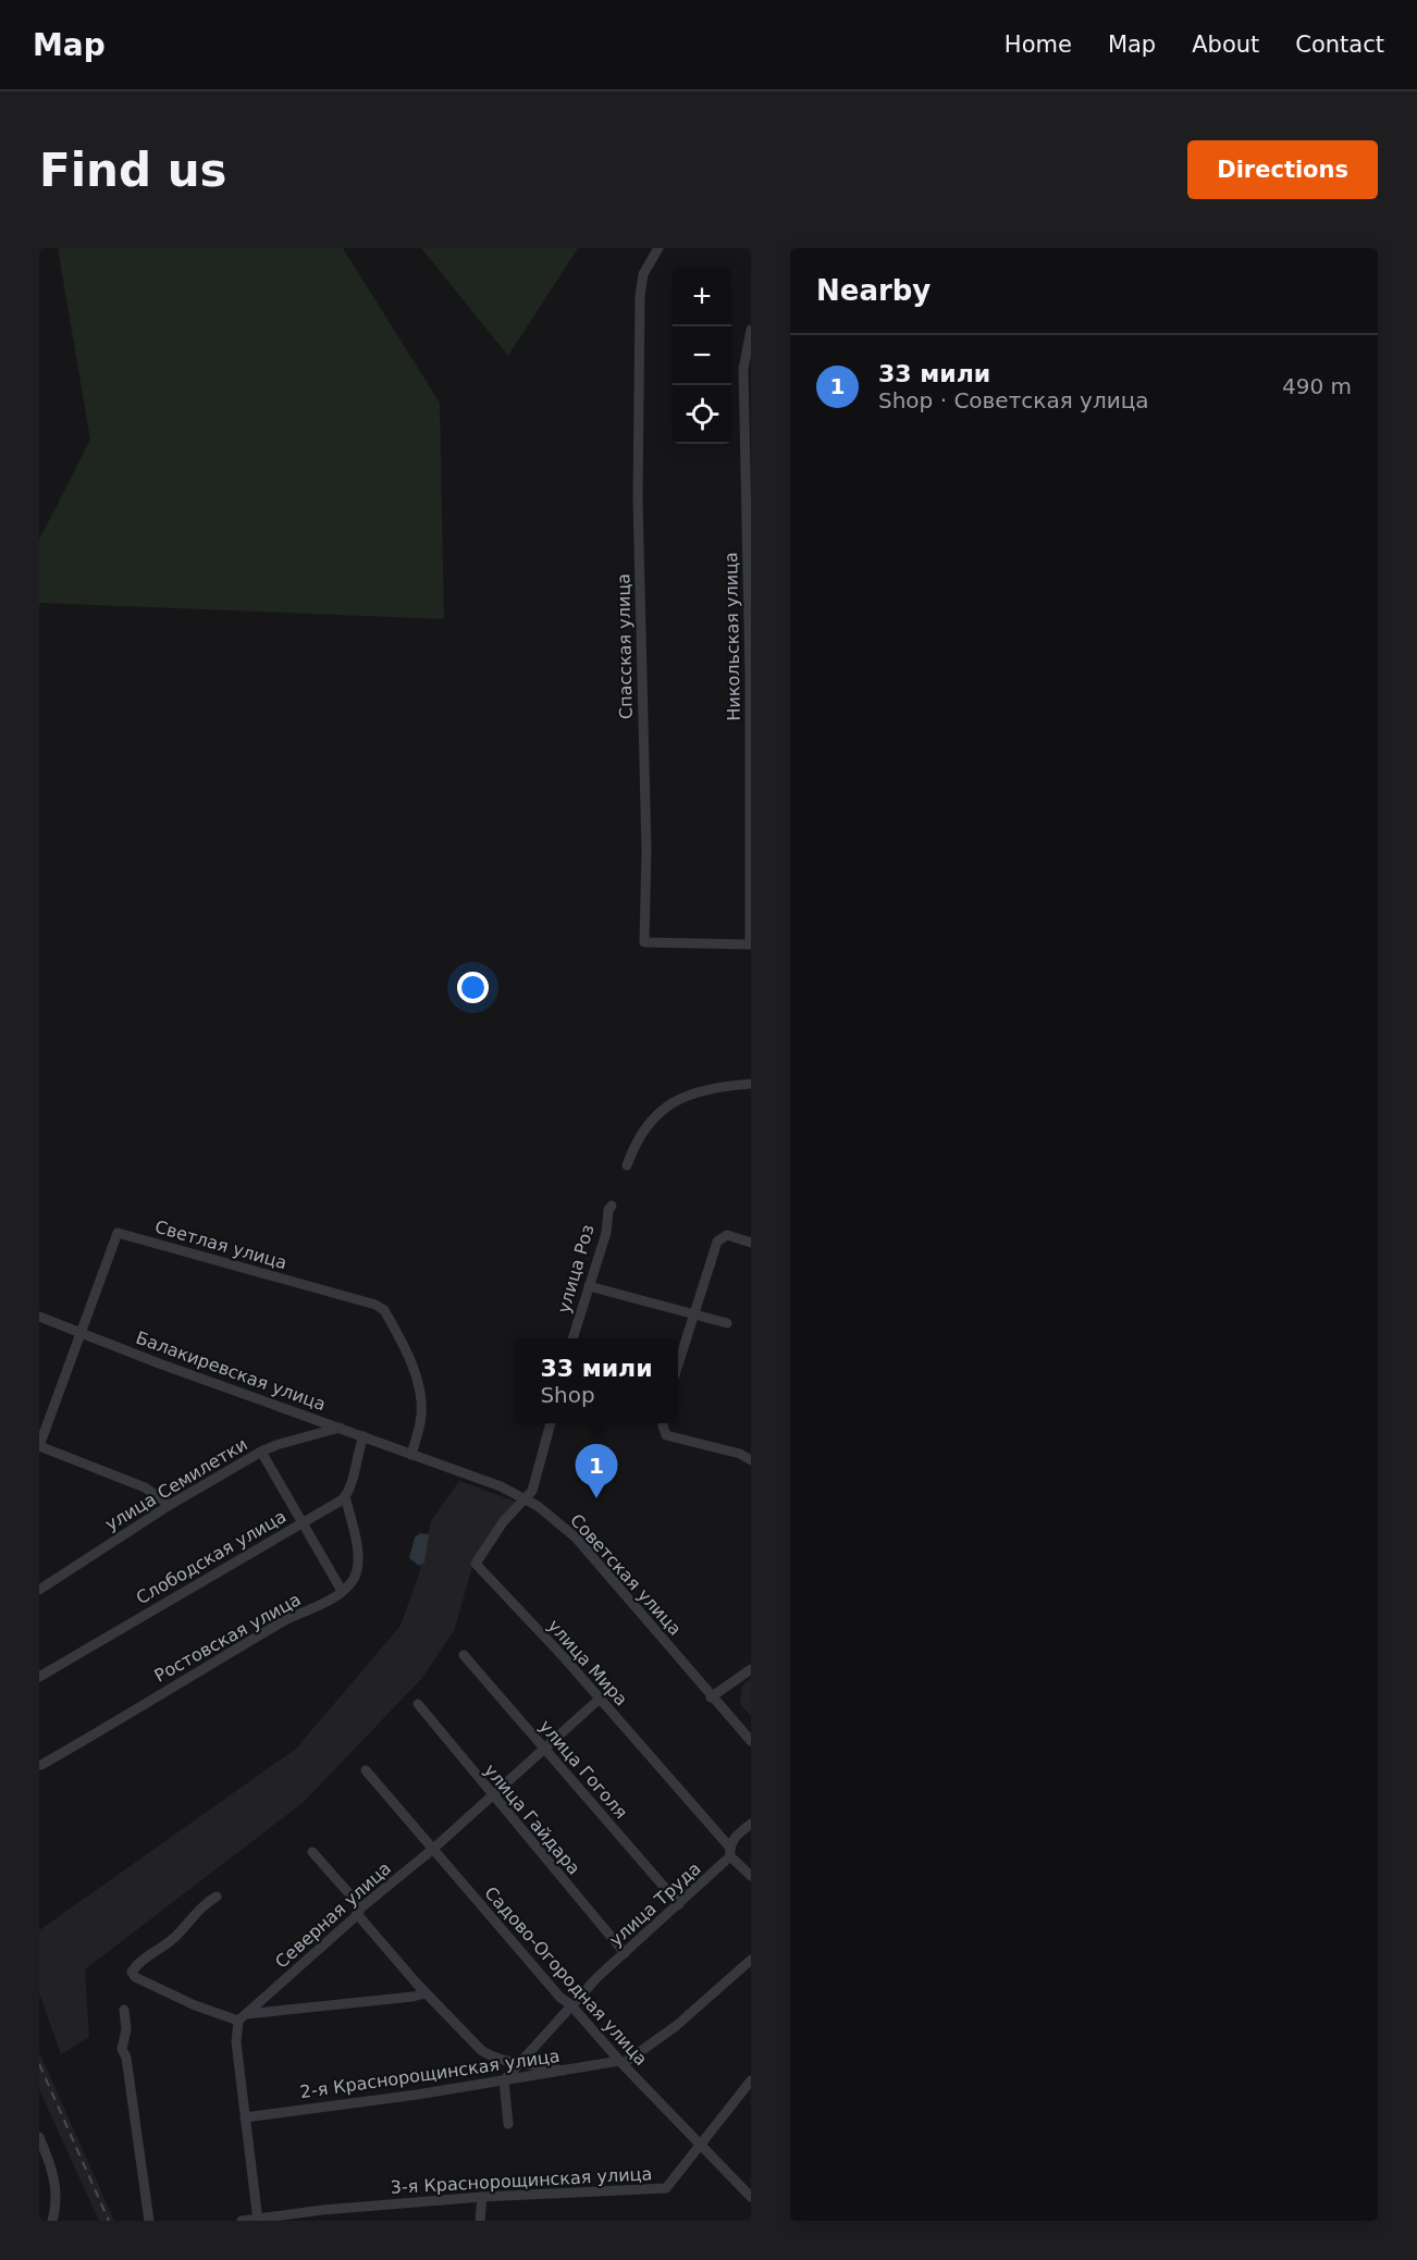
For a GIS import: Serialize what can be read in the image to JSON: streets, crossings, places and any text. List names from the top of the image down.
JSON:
{
  "streets": {
    "street": [
      "Никольская улица",
      "Спасская улица",
      "Светлая улица",
      "улица Роз",
      "Балакиревская улица",
      "улица Семилетки",
      "Слободская улица",
      "Советская улица",
      "Ростовская улица",
      "улица Мира",
      "улица Гоголя",
      "улица Гайдара",
      "улица Труда",
      "Северная улица",
      "Садово-Огородная улица",
      "2-я Краснорощинская улица",
      "3-я Краснорощинская улица"
    ]
  },
  "crossings": [
    ["Никольская улица", "Спасская улица"],
    ["Светлая улица", "Балакиревская улица"],
    ["Светлая улица", "Советская улица"],
    ["Балакиревская улица", "улица Семилетки"],
    ["Балакиревская улица", "Советская улица"],
    ["Слободская улица", "Ростовская улица"],
    ["Советская улица", "улица Мира"],
    ["улица Мира", "улица Труда"],
    ["улица Мира", "Северная улица"],
    ["улица Гоголя", "улица Труда"],
    ["улица Гоголя", "Северная улица"],
    ["улица Гайдара", "улица Труда"],
    ["улица Гайдара", "Северная улица"],
    ["улица Труда", "Садово-Огородная улица"],
    ["улица Труда", "2-я Краснорощинская улица"],
    ["Северная улица", "Садово-Огородная улица"],
    ["Садово-Огородная улица", "2-я Краснорощинская улица"],
    ["Садово-Огородная улица", "3-я Краснорощинская улица"]
  ],
  "page": {
    "header": "Map",
    "nav": [
      "Home",
      "Map",
      "About",
      "Contact"
    ],
    "buttons": "Directions",
    "title": "Find us",
    "heading": "Nearby",
    "map_buttons": ["+", "−"],
    "list": [
      {
        "mark": "1",
        "name": "33 мили",
        "note": "Shop · Советская улица",
        "value": "490 m"
      }
    ],
    "popup": ["33 мили", "Shop"],
    "pins": "1"
  }
}
